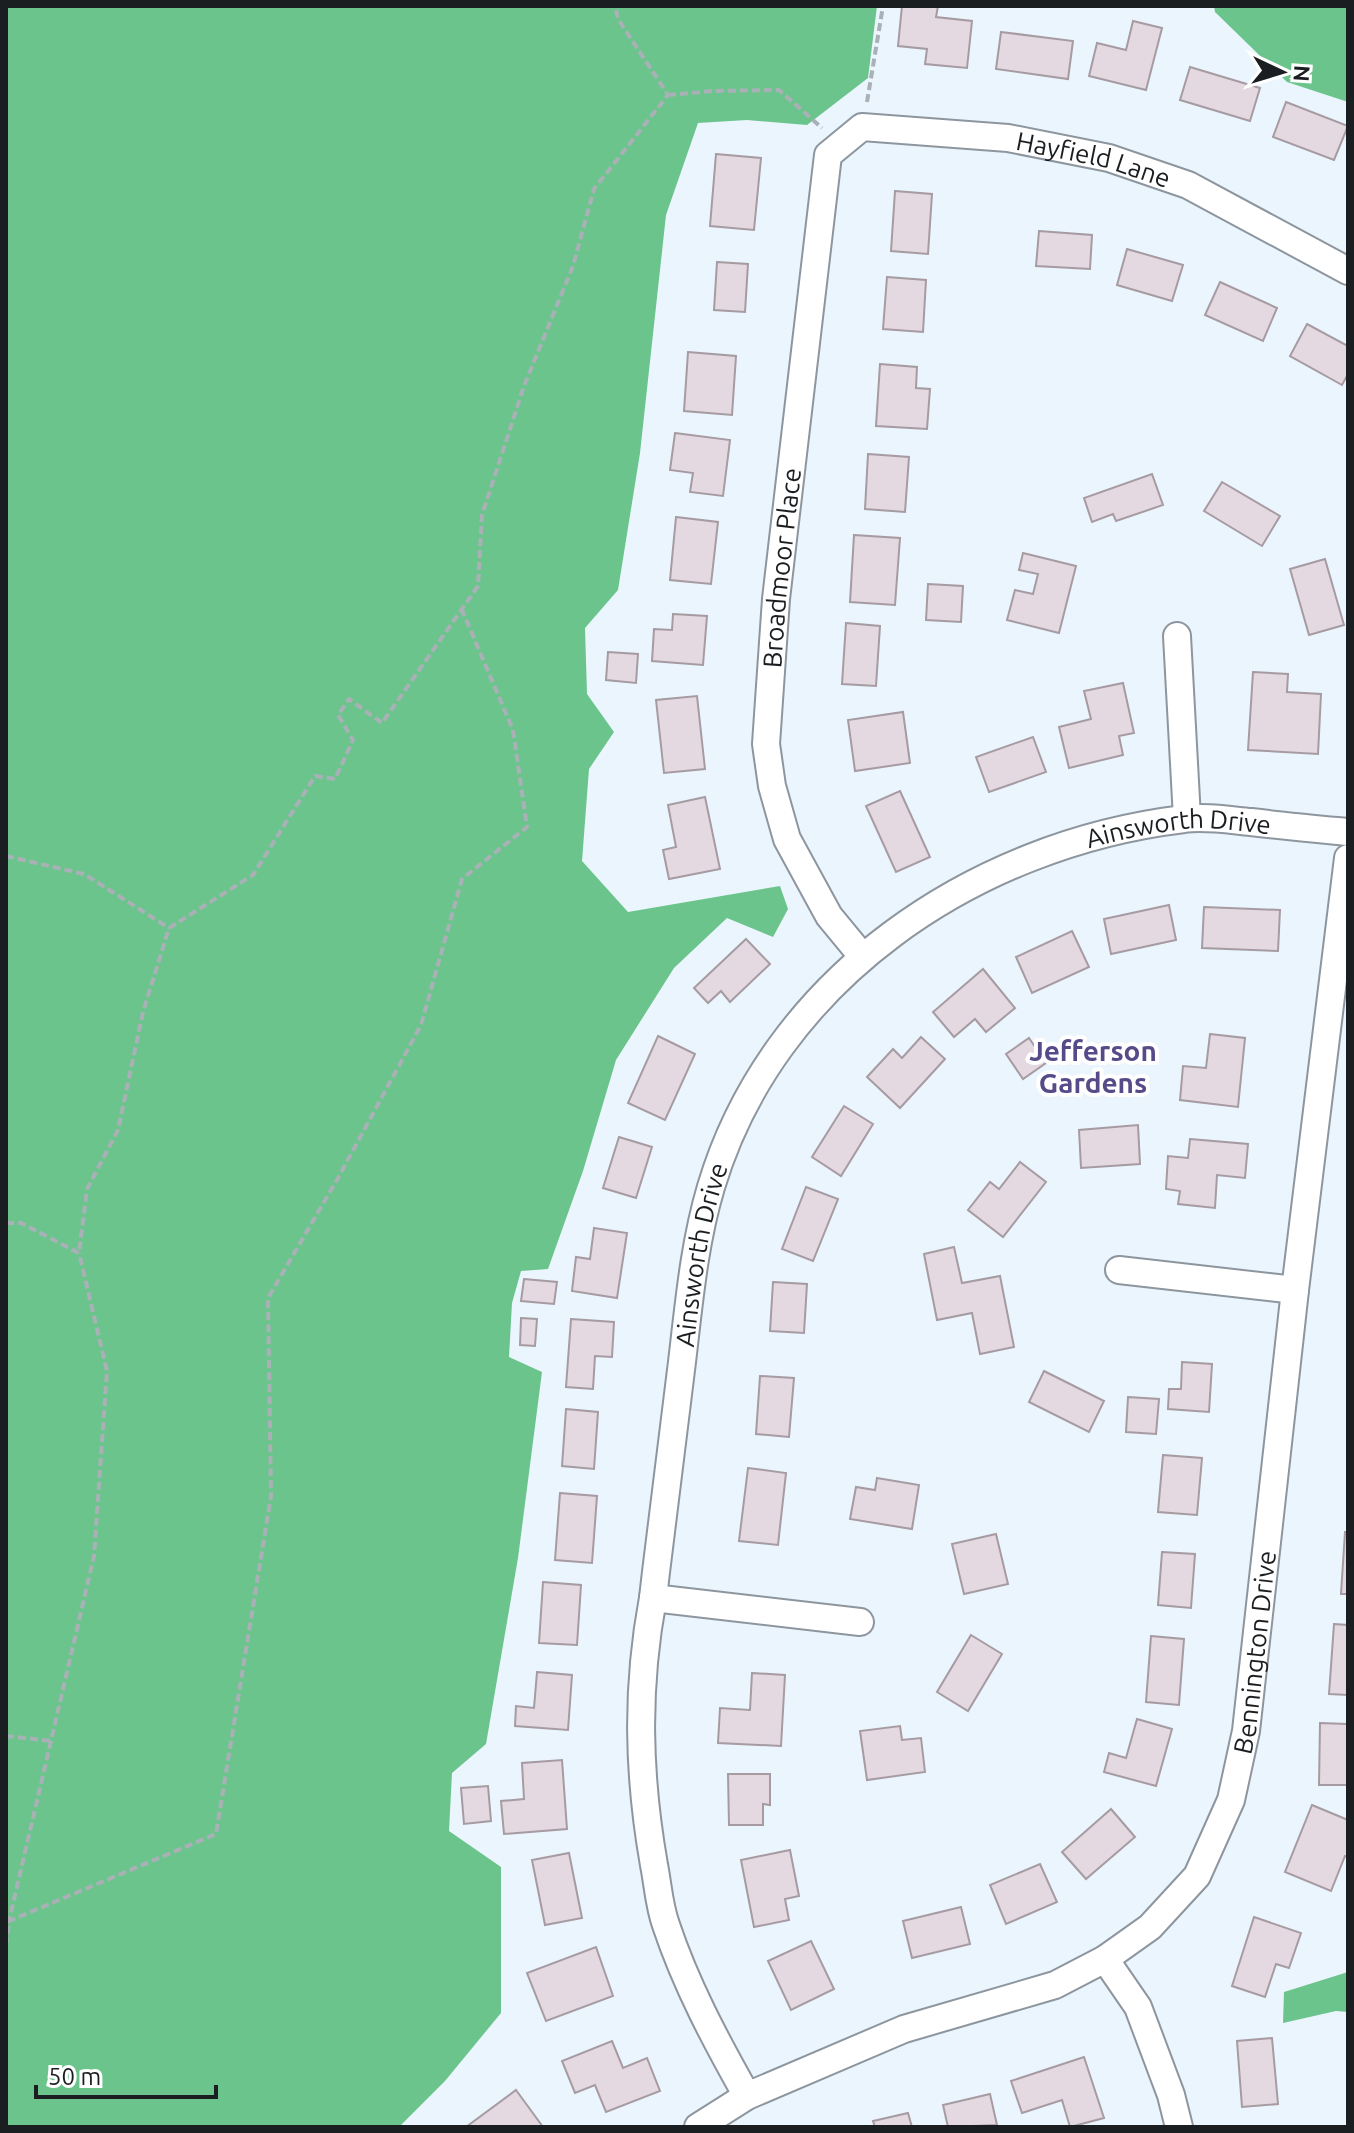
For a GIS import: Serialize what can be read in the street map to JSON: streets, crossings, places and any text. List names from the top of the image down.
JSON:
{
  "streets": {
    "street": [
      "Hayfield Lane",
      "Broadmoor Place",
      "Ainsworth Drive",
      "Bennington Drive"
    ]
  },
  "crossings": [
    ["Broadmoor Place", "Ainsworth Drive"],
    ["Ainsworth Drive", "Bennington Drive"]
  ],
  "districts": ["Jefferson Gardens"],
  "scale_bar": "50 m",
  "north": "right"
}
